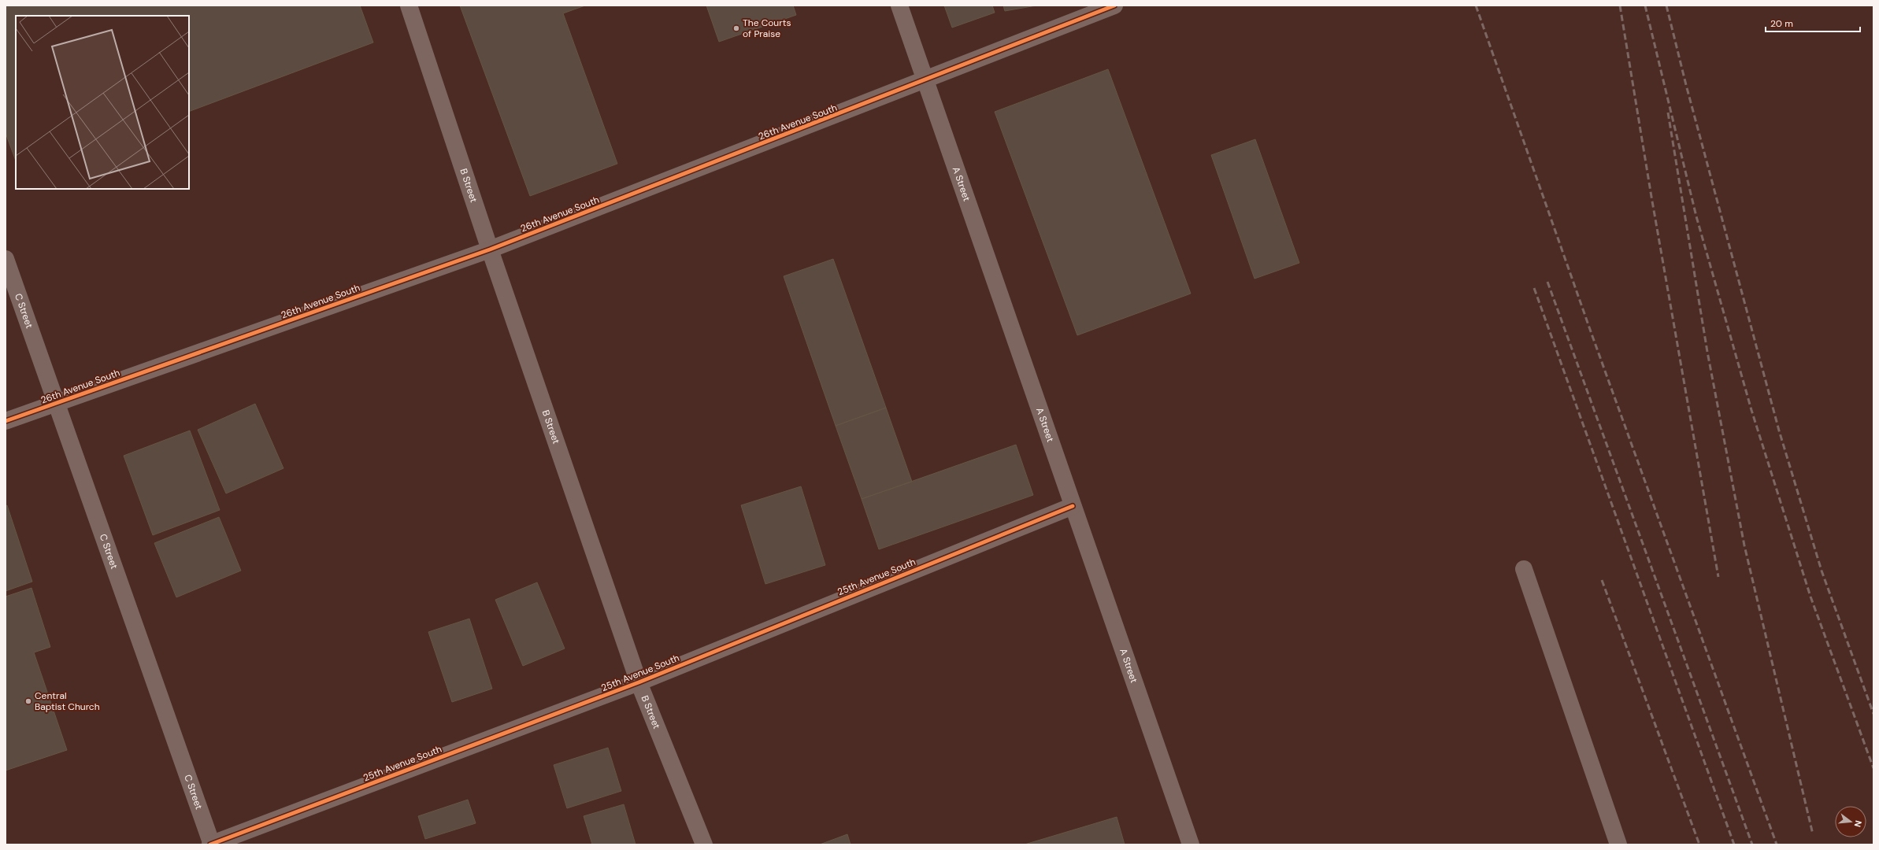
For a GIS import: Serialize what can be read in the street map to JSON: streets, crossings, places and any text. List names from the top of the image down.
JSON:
{
  "streets": {
    "street": [
      "26th Avenue South",
      "A Street",
      "B Street",
      "C Street",
      "25th Avenue South"
    ]
  },
  "crossings": [
    ["26th Avenue South", "A Street"],
    ["26th Avenue South", "B Street"],
    ["26th Avenue South", "C Street"],
    ["A Street", "25th Avenue South"],
    ["B Street", "25th Avenue South"],
    ["C Street", "25th Avenue South"]
  ],
  "places": ["The Courts of Praise", "Central Baptist Church"],
  "scale_bar": "20 m",
  "north": "right"
}
